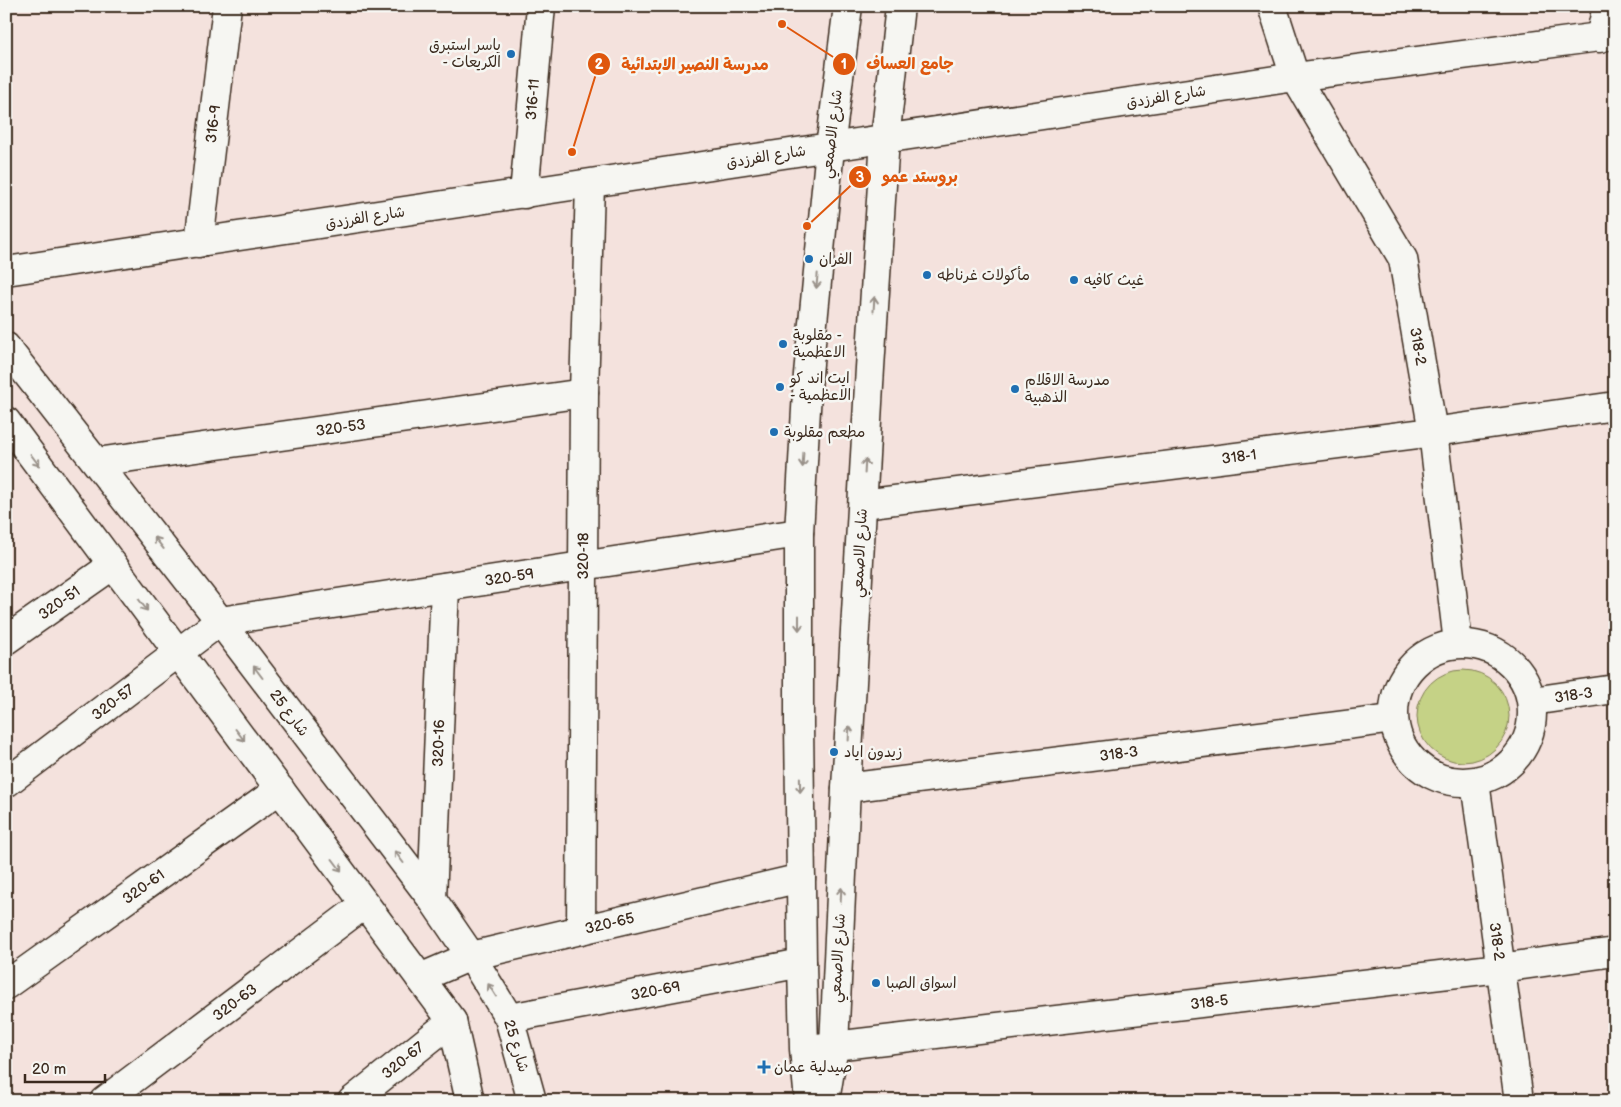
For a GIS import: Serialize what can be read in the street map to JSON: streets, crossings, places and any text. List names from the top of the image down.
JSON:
{
  "streets": {
    "street": [
      "شارع الفرزدق",
      "316-11",
      "316-9",
      "شارع الاصمعي",
      "318-2",
      "320-53",
      "318-1",
      "320-18",
      "320-59",
      "320-51",
      "318-3",
      "320-57",
      "شارع 25",
      "320-16",
      "320-61",
      "320-65",
      "320-69",
      "320-63",
      "318-5",
      "320-67"
    ]
  },
  "crossings": [
    ["شارع الفرزدق", "316-11"],
    ["شارع الفرزدق", "316-9"],
    ["شارع الفرزدق", "شارع الاصمعي"],
    ["شارع الفرزدق", "318-2"],
    ["شارع الفرزدق", "320-18"],
    ["شارع الاصمعي", "318-1"],
    ["شارع الاصمعي", "320-59"],
    ["شارع الاصمعي", "318-3"],
    ["شارع الاصمعي", "320-65"],
    ["شارع الاصمعي", "320-69"],
    ["شارع الاصمعي", "318-5"],
    ["318-2", "318-1"],
    ["318-2", "318-3"],
    ["318-2", "318-5"],
    ["320-53", "320-18"],
    ["320-53", "شارع 25"],
    ["320-18", "320-59"],
    ["320-18", "320-65"],
    ["320-59", "320-57"],
    ["320-59", "شارع 25"],
    ["320-59", "320-16"],
    ["320-57", "شارع 25"],
    ["شارع 25", "320-16"],
    ["شارع 25", "320-65"],
    ["شارع 25", "320-69"]
  ],
  "places": {
    "other": [
      "جامع العساف",
      "ياسر استبرق - الكريعات",
      "مدرسة النصير الابتدائية",
      "بروستد عمو",
      "الفران",
      "مأكولات غرناطه",
      "غيث كافيه",
      "مقلوبة - الاعظمية",
      "ايت اند كو - الاعظمية",
      "مدرسة الاقلام الذهبية",
      "مطعم مقلوبة",
      "زيدون اياد",
      "اسواق الصبا"
    ],
    "health": ["صيدلية عمان"]
  },
  "scale_bar": "20 m"
}
